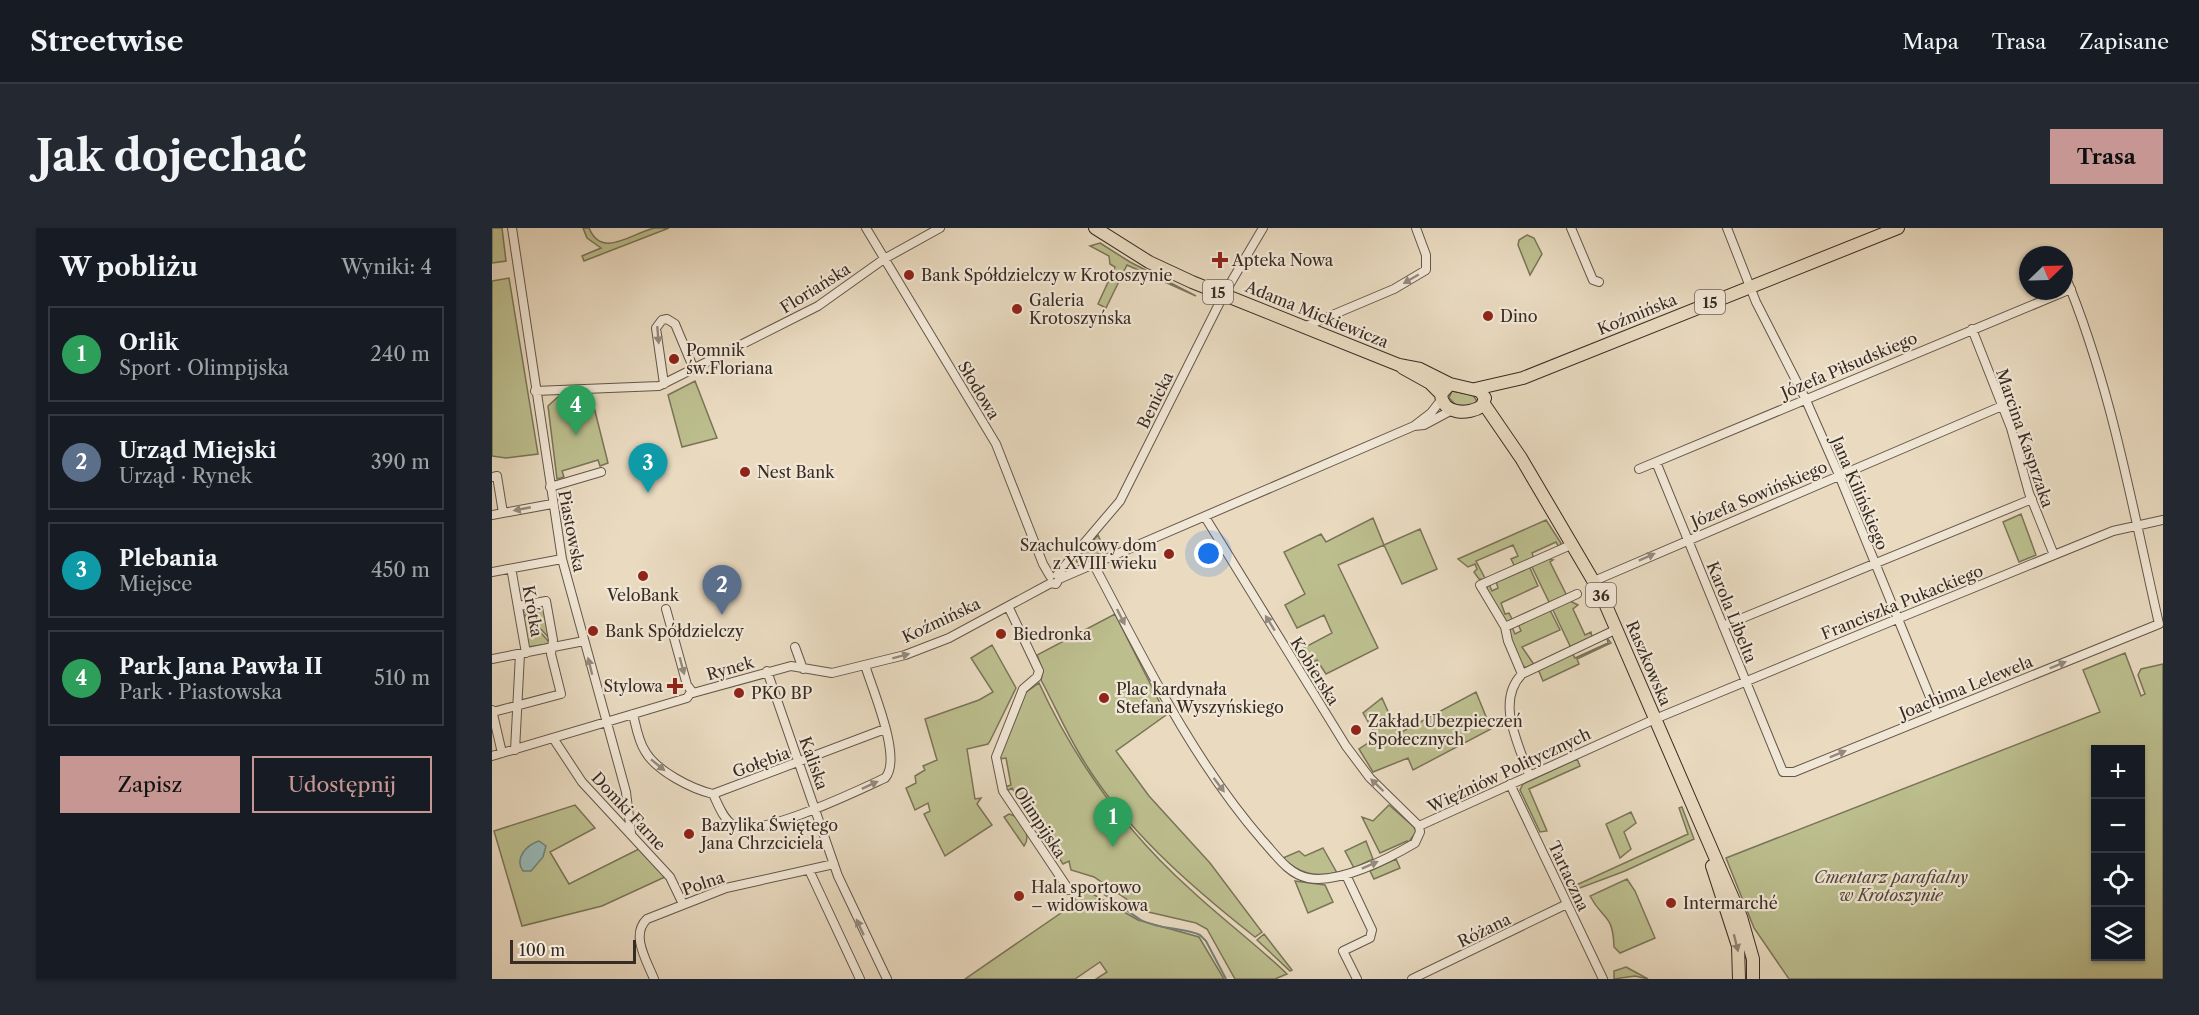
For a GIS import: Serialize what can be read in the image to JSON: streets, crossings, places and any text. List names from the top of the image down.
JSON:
{
  "streets": {
    "main road": [
      "15",
      "Adama Mickiewicza",
      "Koźmińska",
      "36",
      "Raszkowska"
    ],
    "street": [
      "Floriańska",
      "Józefa Piłsudskiego",
      "Słodowa",
      "Benicka",
      "Marcina Kasprzaka",
      "Jana Kilińskiego",
      "Józefa Sowińskiego",
      "Piastowska",
      "Franciszka Pukackiego",
      "Krótka",
      "Karola Libelta",
      "Rynek",
      "Kobierska",
      "Joachima Lelewela",
      "Gołębia",
      "Kaliska",
      "Więźniów Politycznych",
      "Domki Farne",
      "Olimpijska",
      "Tartaczna",
      "Polna",
      "Różana"
    ]
  },
  "crossings": [
    ["Floriańska", "Słodowa"],
    ["15", "Adama Mickiewicza"],
    ["15", "Koźmińska"],
    ["15", "Raszkowska"],
    ["Adama Mickiewicza", "Koźmińska"],
    ["Adama Mickiewicza", "Benicka"],
    ["Koźmińska", "Słodowa"],
    ["Koźmińska", "Benicka"],
    ["Koźmińska", "Jana Kilińskiego"],
    ["Koźmińska", "Raszkowska"],
    ["Koźmińska", "Rynek"],
    ["Koźmińska", "Kobierska"],
    ["Koźmińska", "Więźniów Politycznych"],
    ["Koźmińska", "Olimpijska"],
    ["Józefa Piłsudskiego", "Marcina Kasprzaka"],
    ["Józefa Piłsudskiego", "Jana Kilińskiego"],
    ["Józefa Piłsudskiego", "Karola Libelta"],
    ["Słodowa", "Benicka"],
    ["Marcina Kasprzaka", "Józefa Sowińskiego"],
    ["Marcina Kasprzaka", "Franciszka Pukackiego"],
    ["Jana Kilińskiego", "Józefa Sowińskiego"],
    ["Jana Kilińskiego", "Franciszka Pukackiego"],
    ["Jana Kilińskiego", "Joachima Lelewela"],
    ["Józefa Sowińskiego", "Karola Libelta"],
    ["Józefa Sowińskiego", "Raszkowska"],
    ["Piastowska", "Domki Farne"],
    ["Franciszka Pukackiego", "Karola Libelta"],
    ["Franciszka Pukackiego", "Raszkowska"],
    ["Franciszka Pukackiego", "Joachima Lelewela"],
    ["Franciszka Pukackiego", "Więźniów Politycznych"],
    ["Karola Libelta", "Joachima Lelewela"],
    ["Raszkowska", "Więźniów Politycznych"],
    ["Rynek", "Kaliska"],
    ["Kobierska", "Więźniów Politycznych"],
    ["Gołębia", "Kaliska"],
    ["Kaliska", "Polna"],
    ["Więźniów Politycznych", "Tartaczna"],
    ["Domki Farne", "Polna"],
    ["Tartaczna", "Różana"]
  ],
  "one_way": [
    "Rynek",
    "Kobierska",
    "Joachima Lelewela",
    "Więźniów Politycznych"
  ],
  "parks": ["Cmentarz parafialny w Krotoszynie"],
  "places": {
    "health": ["Apteka Nowa", "Stylowa"],
    "other": [
      "Bank Spółdzielczy w Krotoszynie",
      "Galeria Krotoszyńska",
      "Dino",
      "Pomnik św.Floriana",
      "Nest Bank",
      "Szachulcowy dom z XVIII wieku",
      "VeloBank",
      "Bank Spółdzielczy",
      "Biedronka",
      "PKO BP",
      "Plac kardynała Stefana Wyszyńskiego",
      "Zakład Ubezpieczeń Społecznych",
      "Bazylika Świętego Jana Chrzciciela",
      "Hala sportowo – widowiskowa",
      "Intermarché"
    ]
  },
  "scale_bar": "100 m",
  "north": "top right",
  "page": {
    "header": "Streetwise",
    "nav": ["Mapa", "Trasa", "Zapisane"],
    "buttons": [
      "Trasa",
      ["Zapisz", "Udostępnij"]
    ],
    "title": "Jak dojechać",
    "heading": ["W pobliżu", "Wyniki: 4"],
    "list": [
      {
        "mark": "1",
        "name": "Orlik",
        "note": "Sport · Olimpijska",
        "value": "240 m"
      },
      {
        "mark": "2",
        "name": "Urząd Miejski",
        "note": "Urząd · Rynek",
        "value": "390 m"
      },
      {
        "mark": "3",
        "name": "Plebania",
        "note": "Miejsce",
        "value": "450 m"
      },
      {
        "mark": "4",
        "name": "Park Jana Pawła II",
        "note": "Park · Piastowska",
        "value": "510 m"
      }
    ],
    "pins": [
      "4",
      "3",
      "2",
      "1"
    ],
    "map_buttons": ["+", "−"],
    "scale": "100 m"
  }
}
